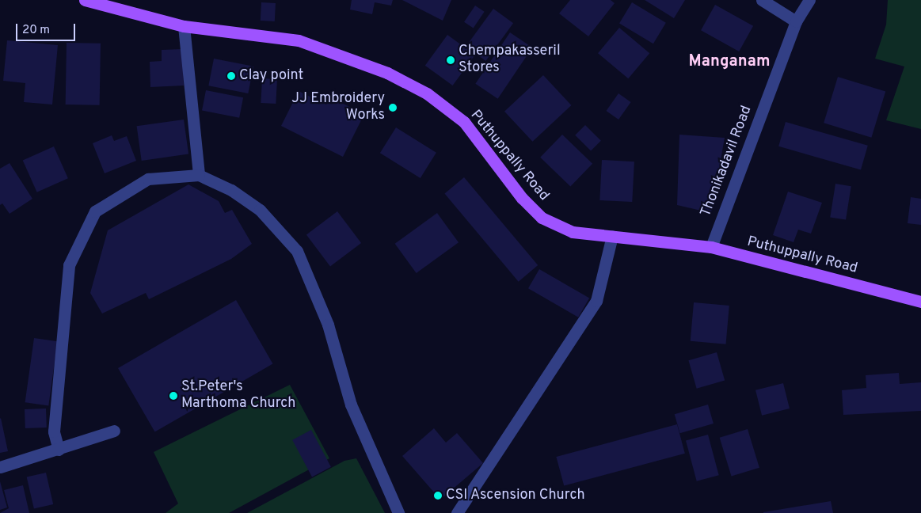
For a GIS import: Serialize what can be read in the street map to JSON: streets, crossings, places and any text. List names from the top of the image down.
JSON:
{
  "streets": {
    "main road": ["Puthuppally Road"],
    "street": ["Thonikadavil Road"]
  },
  "crossings": [
    ["Puthuppally Road", "Thonikadavil Road"]
  ],
  "districts": ["Manganam"],
  "places": [
    "Chempakasseril Stores",
    "Clay point",
    "JJ Embroidery Works",
    "St.Peter's Marthoma Church",
    "CSI Ascension Church"
  ],
  "scale_bar": "20 m"
}
